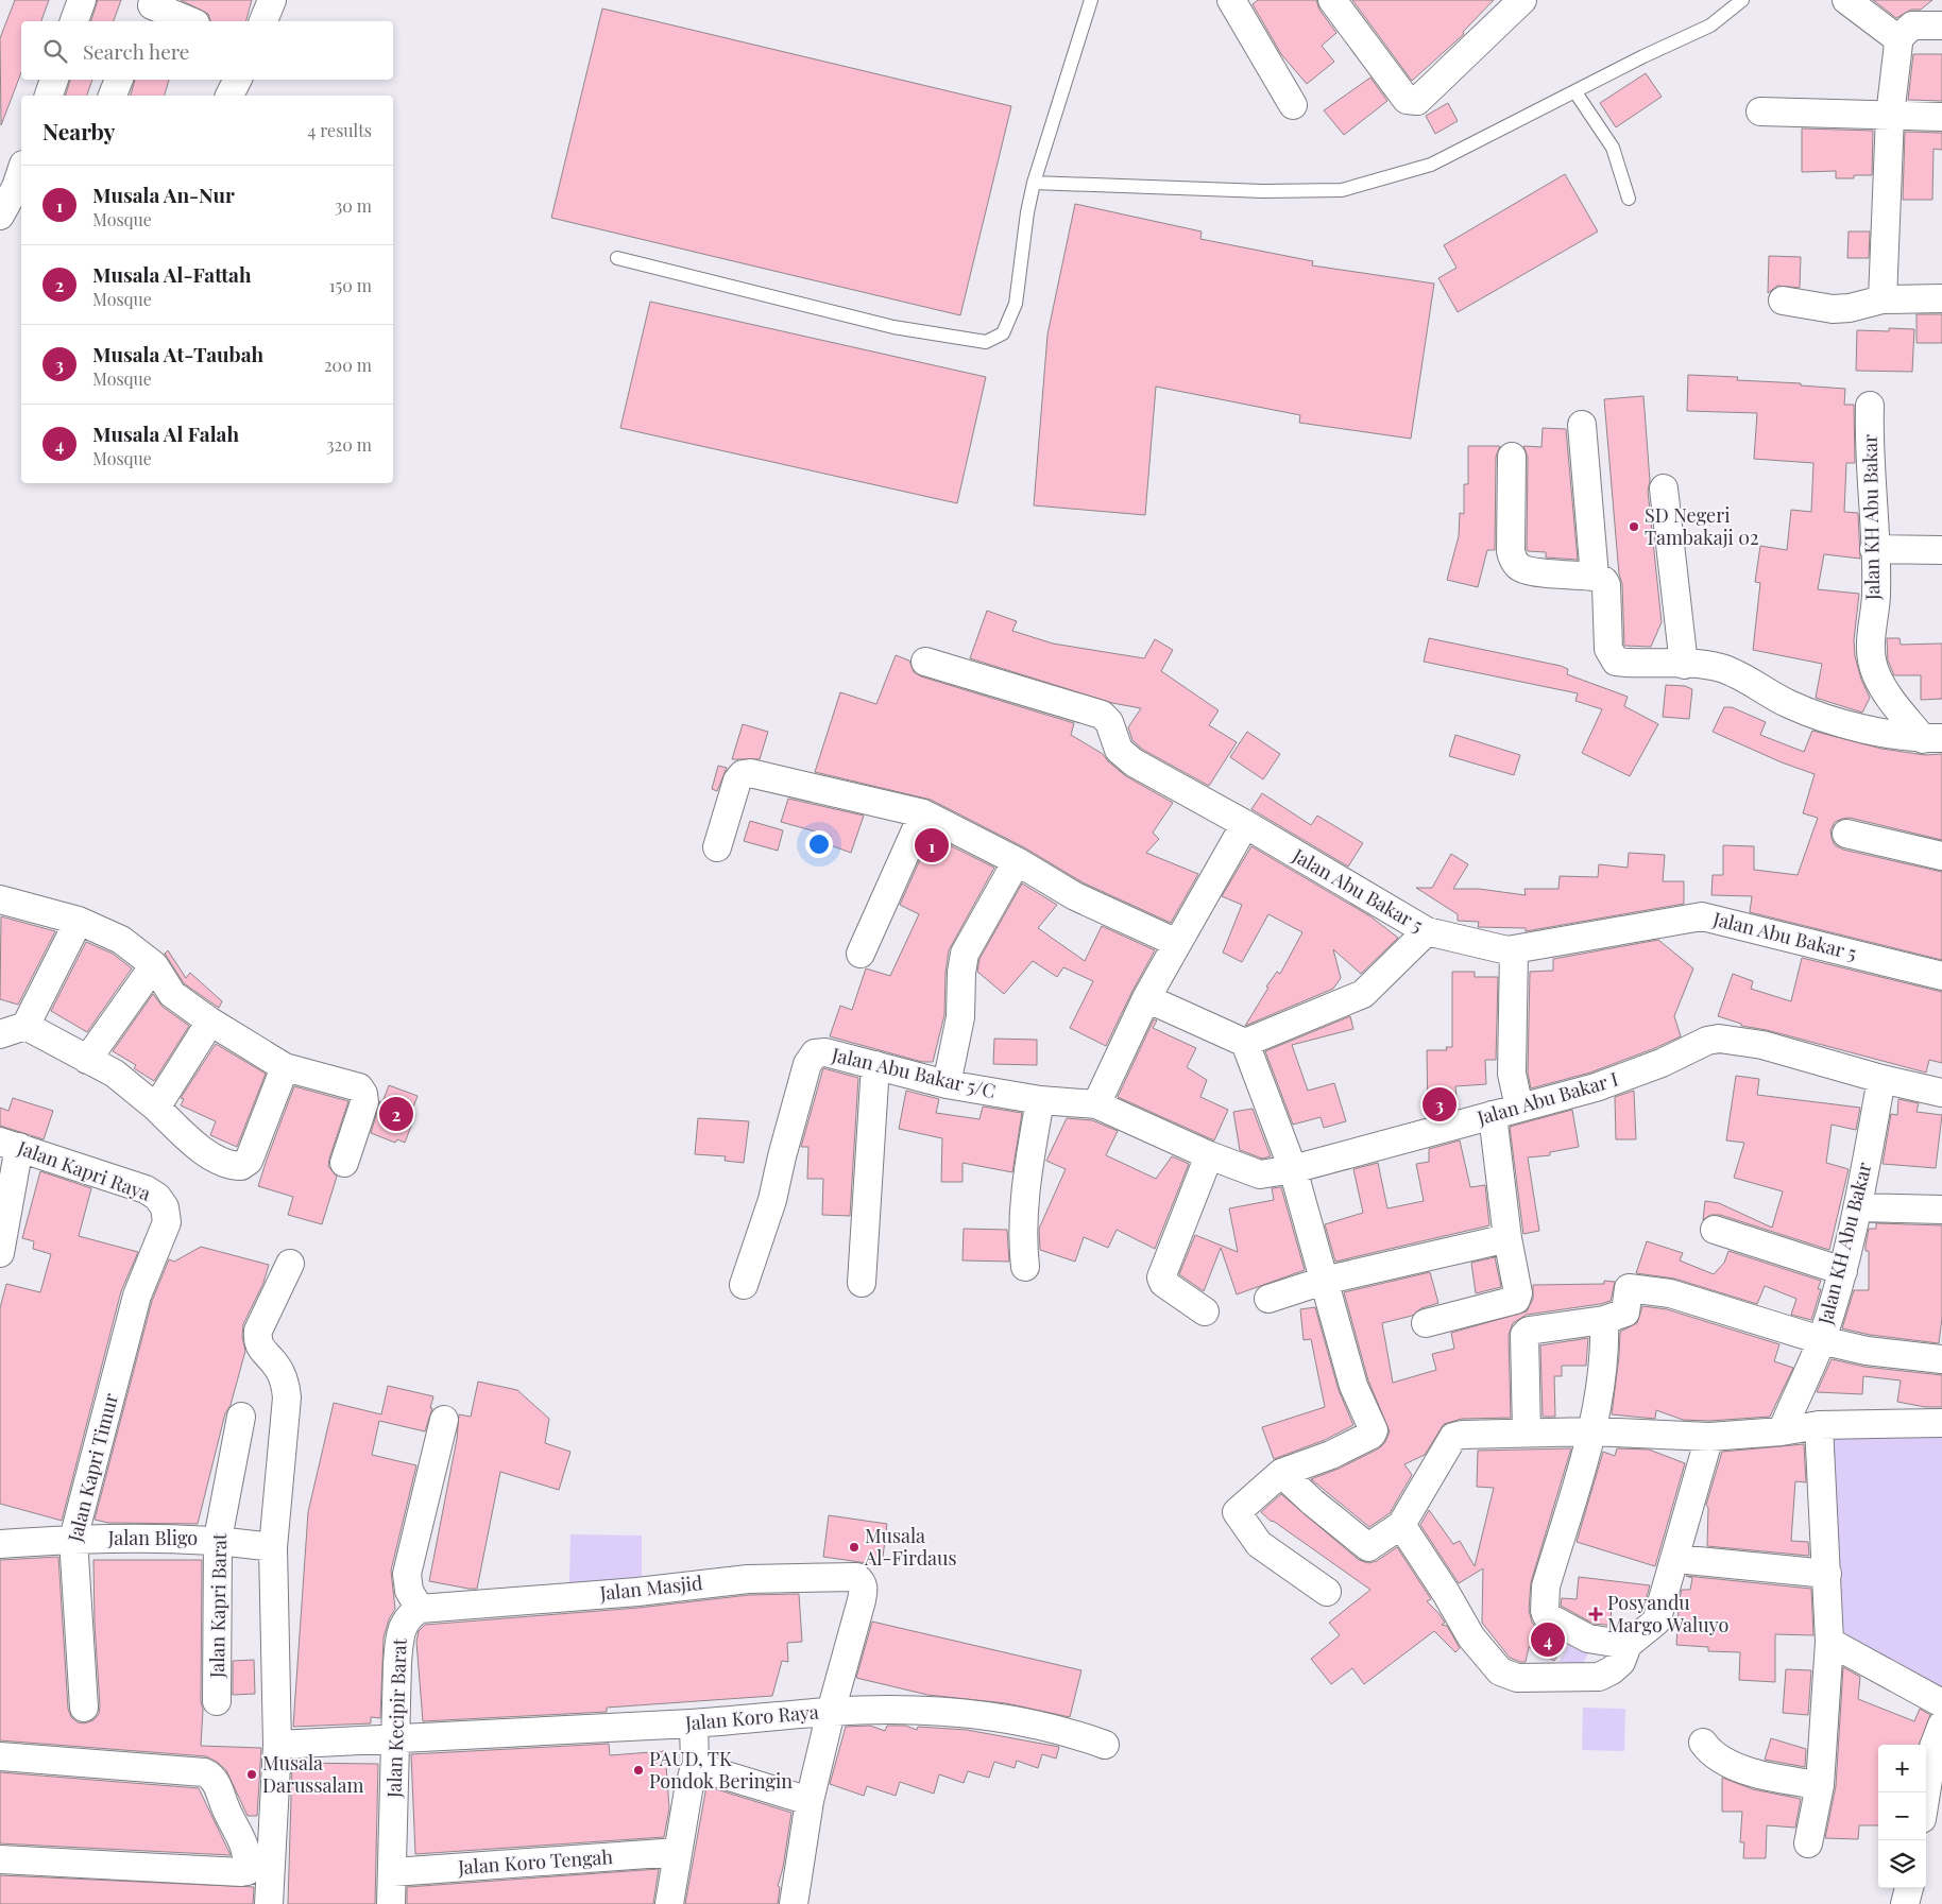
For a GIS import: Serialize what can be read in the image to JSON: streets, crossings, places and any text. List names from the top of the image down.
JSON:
{
  "streets": {
    "street": [
      "Jalan KH Abu Bakar",
      "Jalan Abu Bakar 5",
      "Jalan Abu Bakar 5/C",
      "Jalan Abu Bakar I",
      "Jalan Kapri Raya",
      "Jalan Kapri Timur",
      "Jalan Bligo",
      "Jalan Masjid",
      "Jalan Kapri Barat",
      "Jalan Kecipir Barat",
      "Jalan Koro Raya",
      "Jalan Koro Tengah"
    ]
  },
  "crossings": [
    ["Jalan KH Abu Bakar", "Jalan Abu Bakar I"],
    ["Jalan Abu Bakar 5/C", "Jalan Abu Bakar I"],
    ["Jalan Kapri Raya", "Jalan Kapri Timur"],
    ["Jalan Kapri Timur", "Jalan Bligo"],
    ["Jalan Bligo", "Jalan Kapri Barat"],
    ["Jalan Masjid", "Jalan Kecipir Barat"],
    ["Jalan Masjid", "Jalan Koro Raya"],
    ["Jalan Kecipir Barat", "Jalan Koro Raya"],
    ["Jalan Kecipir Barat", "Jalan Koro Tengah"]
  ],
  "places": {
    "other": [
      "SD Negeri Tambakaji 02",
      "Musala Al-Firdaus",
      "PAUD, TK Pondok Beringin",
      "Musala Darussalam"
    ],
    "health": ["Posyandu Margo Waluyo"]
  },
  "page": {
    "search": "Search here",
    "heading": ["Nearby", "4 results"],
    "list": [
      {
        "mark": "1",
        "name": "Musala An-Nur",
        "note": "Mosque",
        "value": "30 m"
      },
      {
        "mark": "2",
        "name": "Musala Al-Fattah",
        "note": "Mosque",
        "value": "150 m"
      },
      {
        "mark": "3",
        "name": "Musala At-Taubah",
        "note": "Mosque",
        "value": "200 m"
      },
      {
        "mark": "4",
        "name": "Musala Al Falah",
        "note": "Mosque",
        "value": "320 m"
      }
    ],
    "pins": [
      "1",
      "3",
      "2",
      "4"
    ],
    "map_buttons": ["+", "−"]
  }
}
